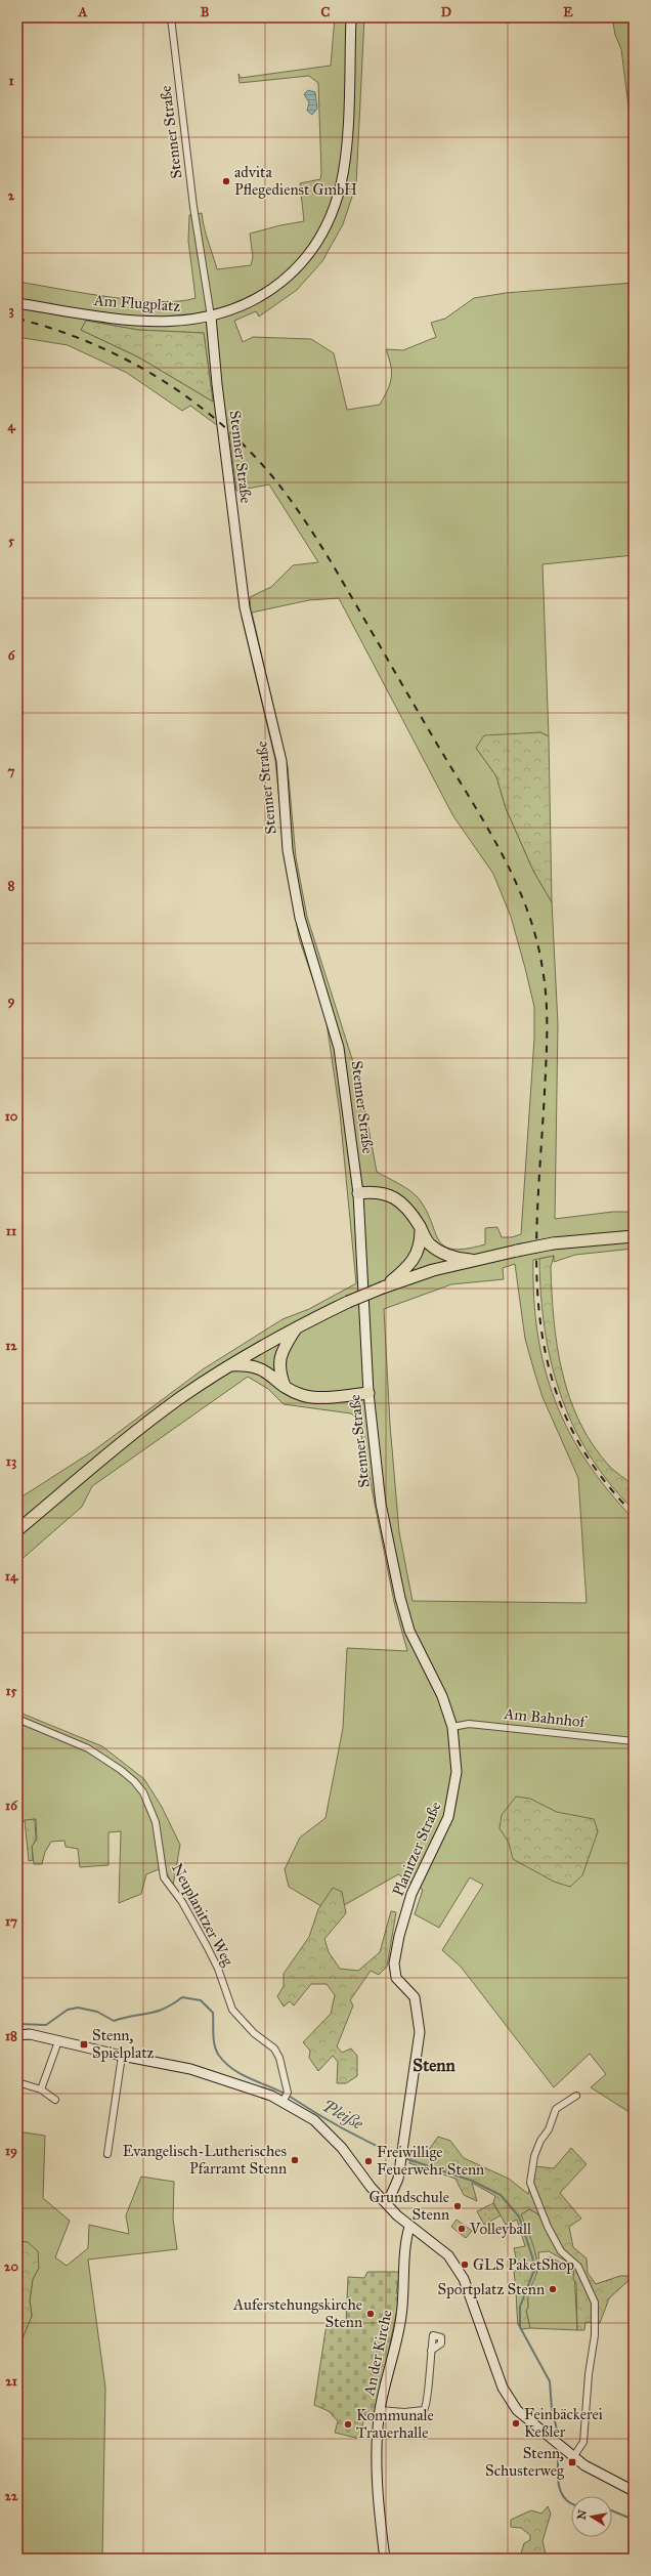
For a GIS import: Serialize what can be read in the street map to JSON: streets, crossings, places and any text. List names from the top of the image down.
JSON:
{
  "streets": {
    "street": [
      "Stenner Straße",
      "Am Flugplatz",
      "Am Bahnhof",
      "Planitzer Straße",
      "Neuplanitzer Weg",
      "An der Kirche"
    ]
  },
  "crossings": [
    ["Stenner Straße", "Am Flugplatz"],
    ["Stenner Straße", "Planitzer Straße"],
    ["Am Bahnhof", "Planitzer Straße"]
  ],
  "districts": ["Stenn"],
  "water": ["Pleiße"],
  "places": {
    "other": [
      "advita Pflegedienst GmbH",
      "Evangelisch-Lutherisches Pfarramt Stenn",
      "Freiwillige Feuerwehr Stenn",
      "Grundschule Stenn",
      "Volleyball",
      "GLS PaketShop",
      "Sportplatz Stenn",
      "Auferstehungskirche Stenn",
      "Feinbäckerei Keßler",
      "Kommunale Trauerhalle"
    ],
    "transit": ["Stenn, Spielplatz", "Stenn, Schusterweg"]
  },
  "north": "left",
  "grid": {
    "columns": [
      "A",
      "B",
      "C",
      "D",
      "E"
    ],
    "rows": [
      "1",
      "2",
      "3",
      "4",
      "5",
      "6",
      "7",
      "8",
      "9",
      "10",
      "11",
      "12",
      "13",
      "14",
      "15",
      "16",
      "17",
      "18",
      "19",
      "20",
      "21",
      "22"
    ]
  }
}
